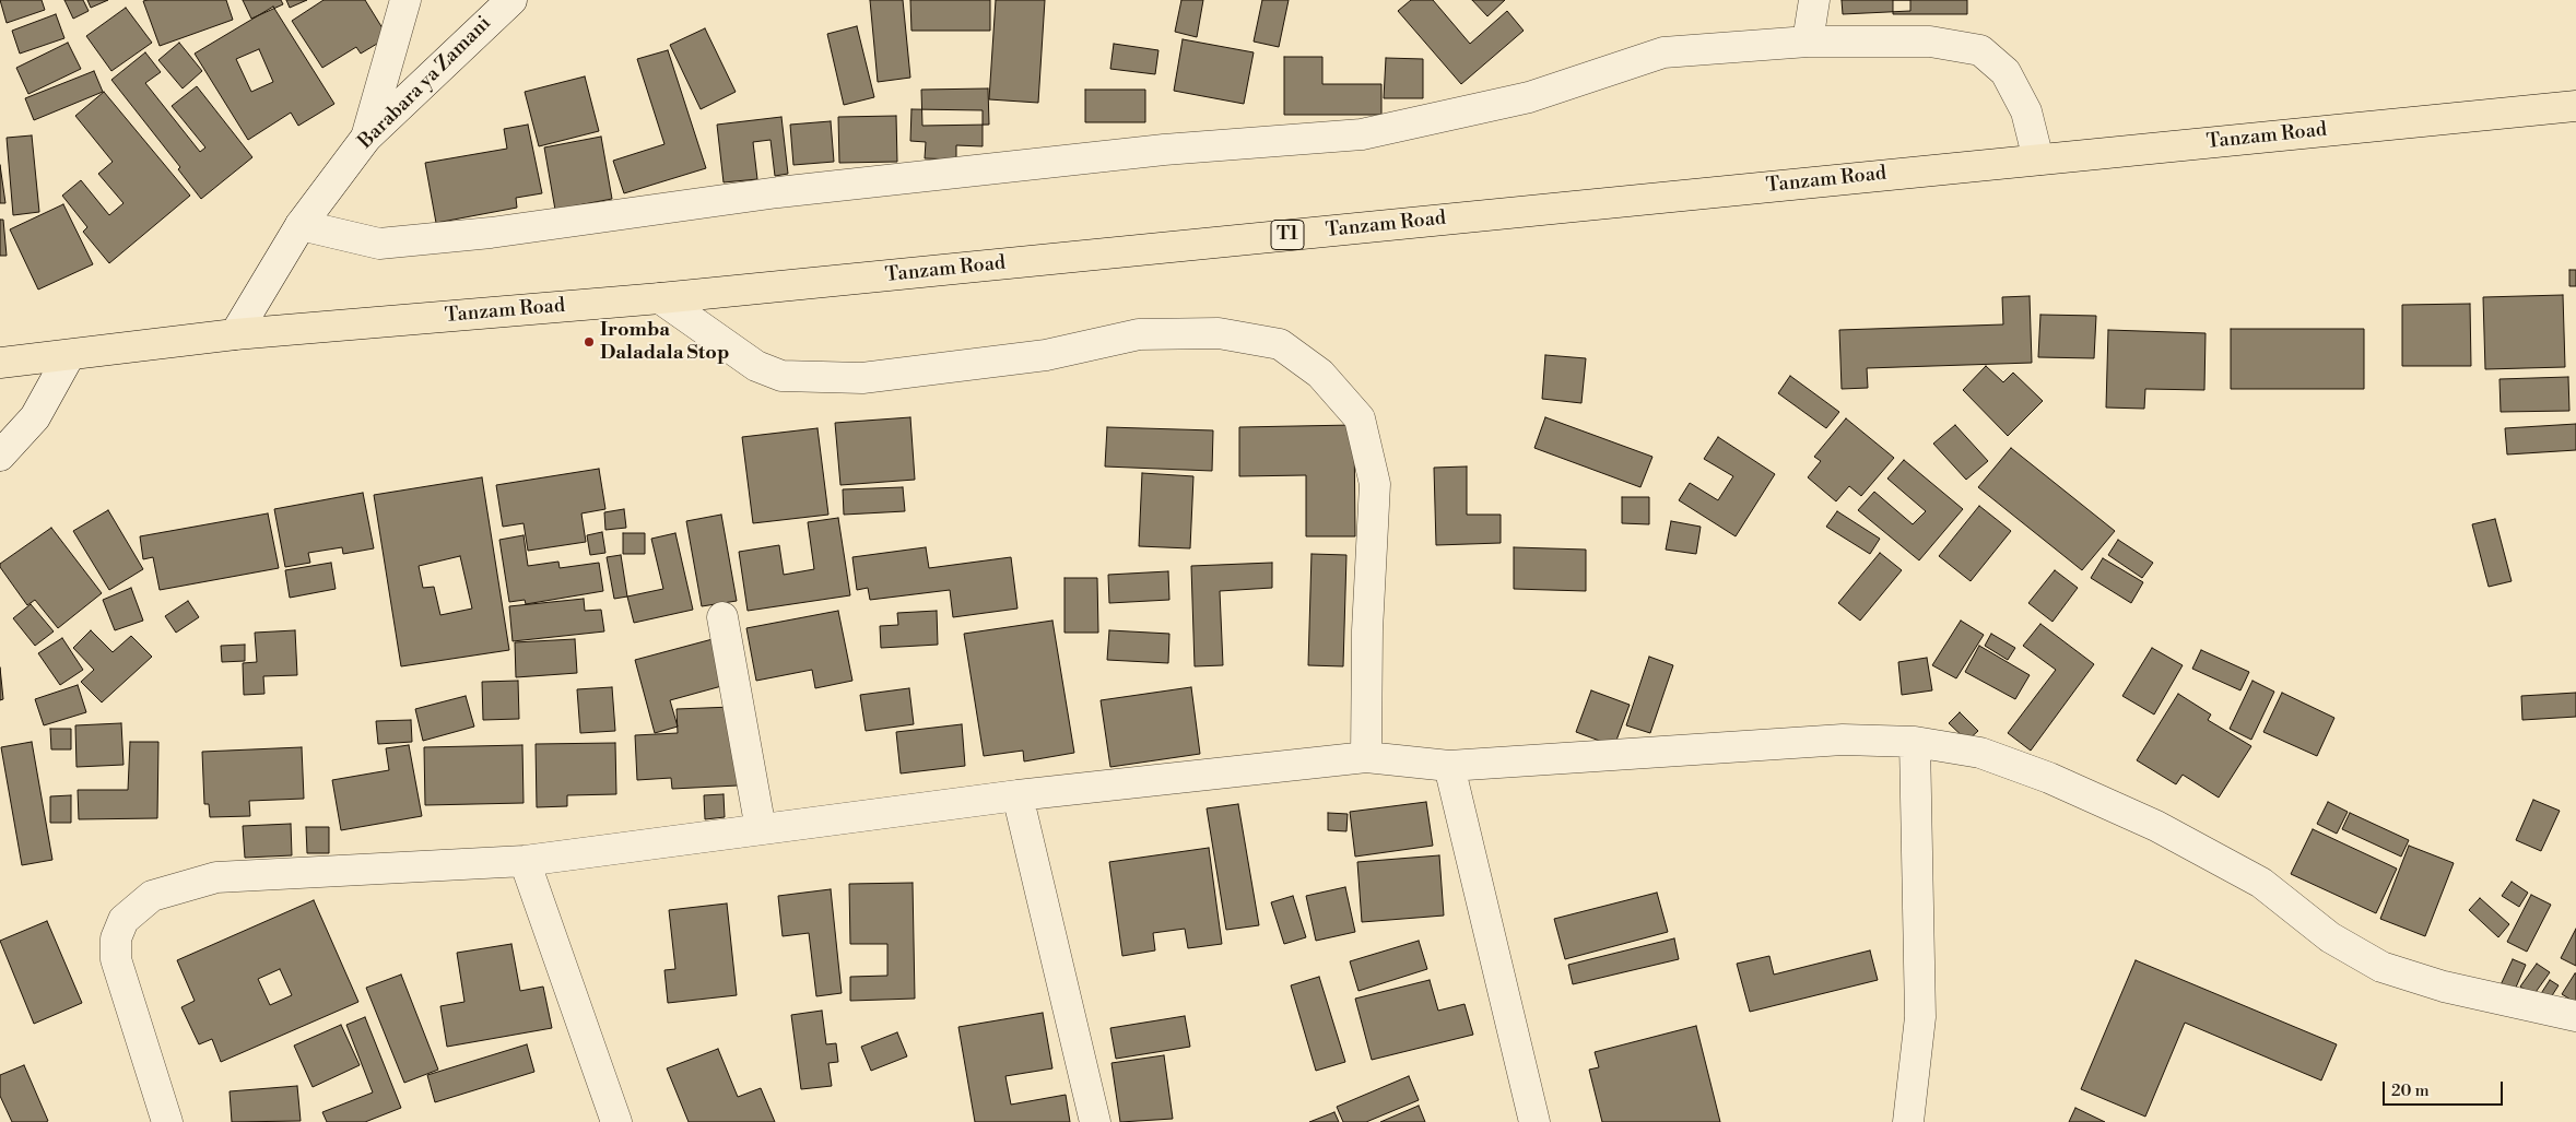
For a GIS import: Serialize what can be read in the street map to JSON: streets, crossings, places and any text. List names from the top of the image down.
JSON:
{
  "streets": {
    "highway": ["Tanzam Road", "T1"],
    "street": ["Barabara ya Zamani"]
  },
  "crossings": [
    ["Barabara ya Zamani", "Tanzam Road"]
  ],
  "places": ["Iromba Daladala Stop"],
  "scale_bar": "20 m"
}
